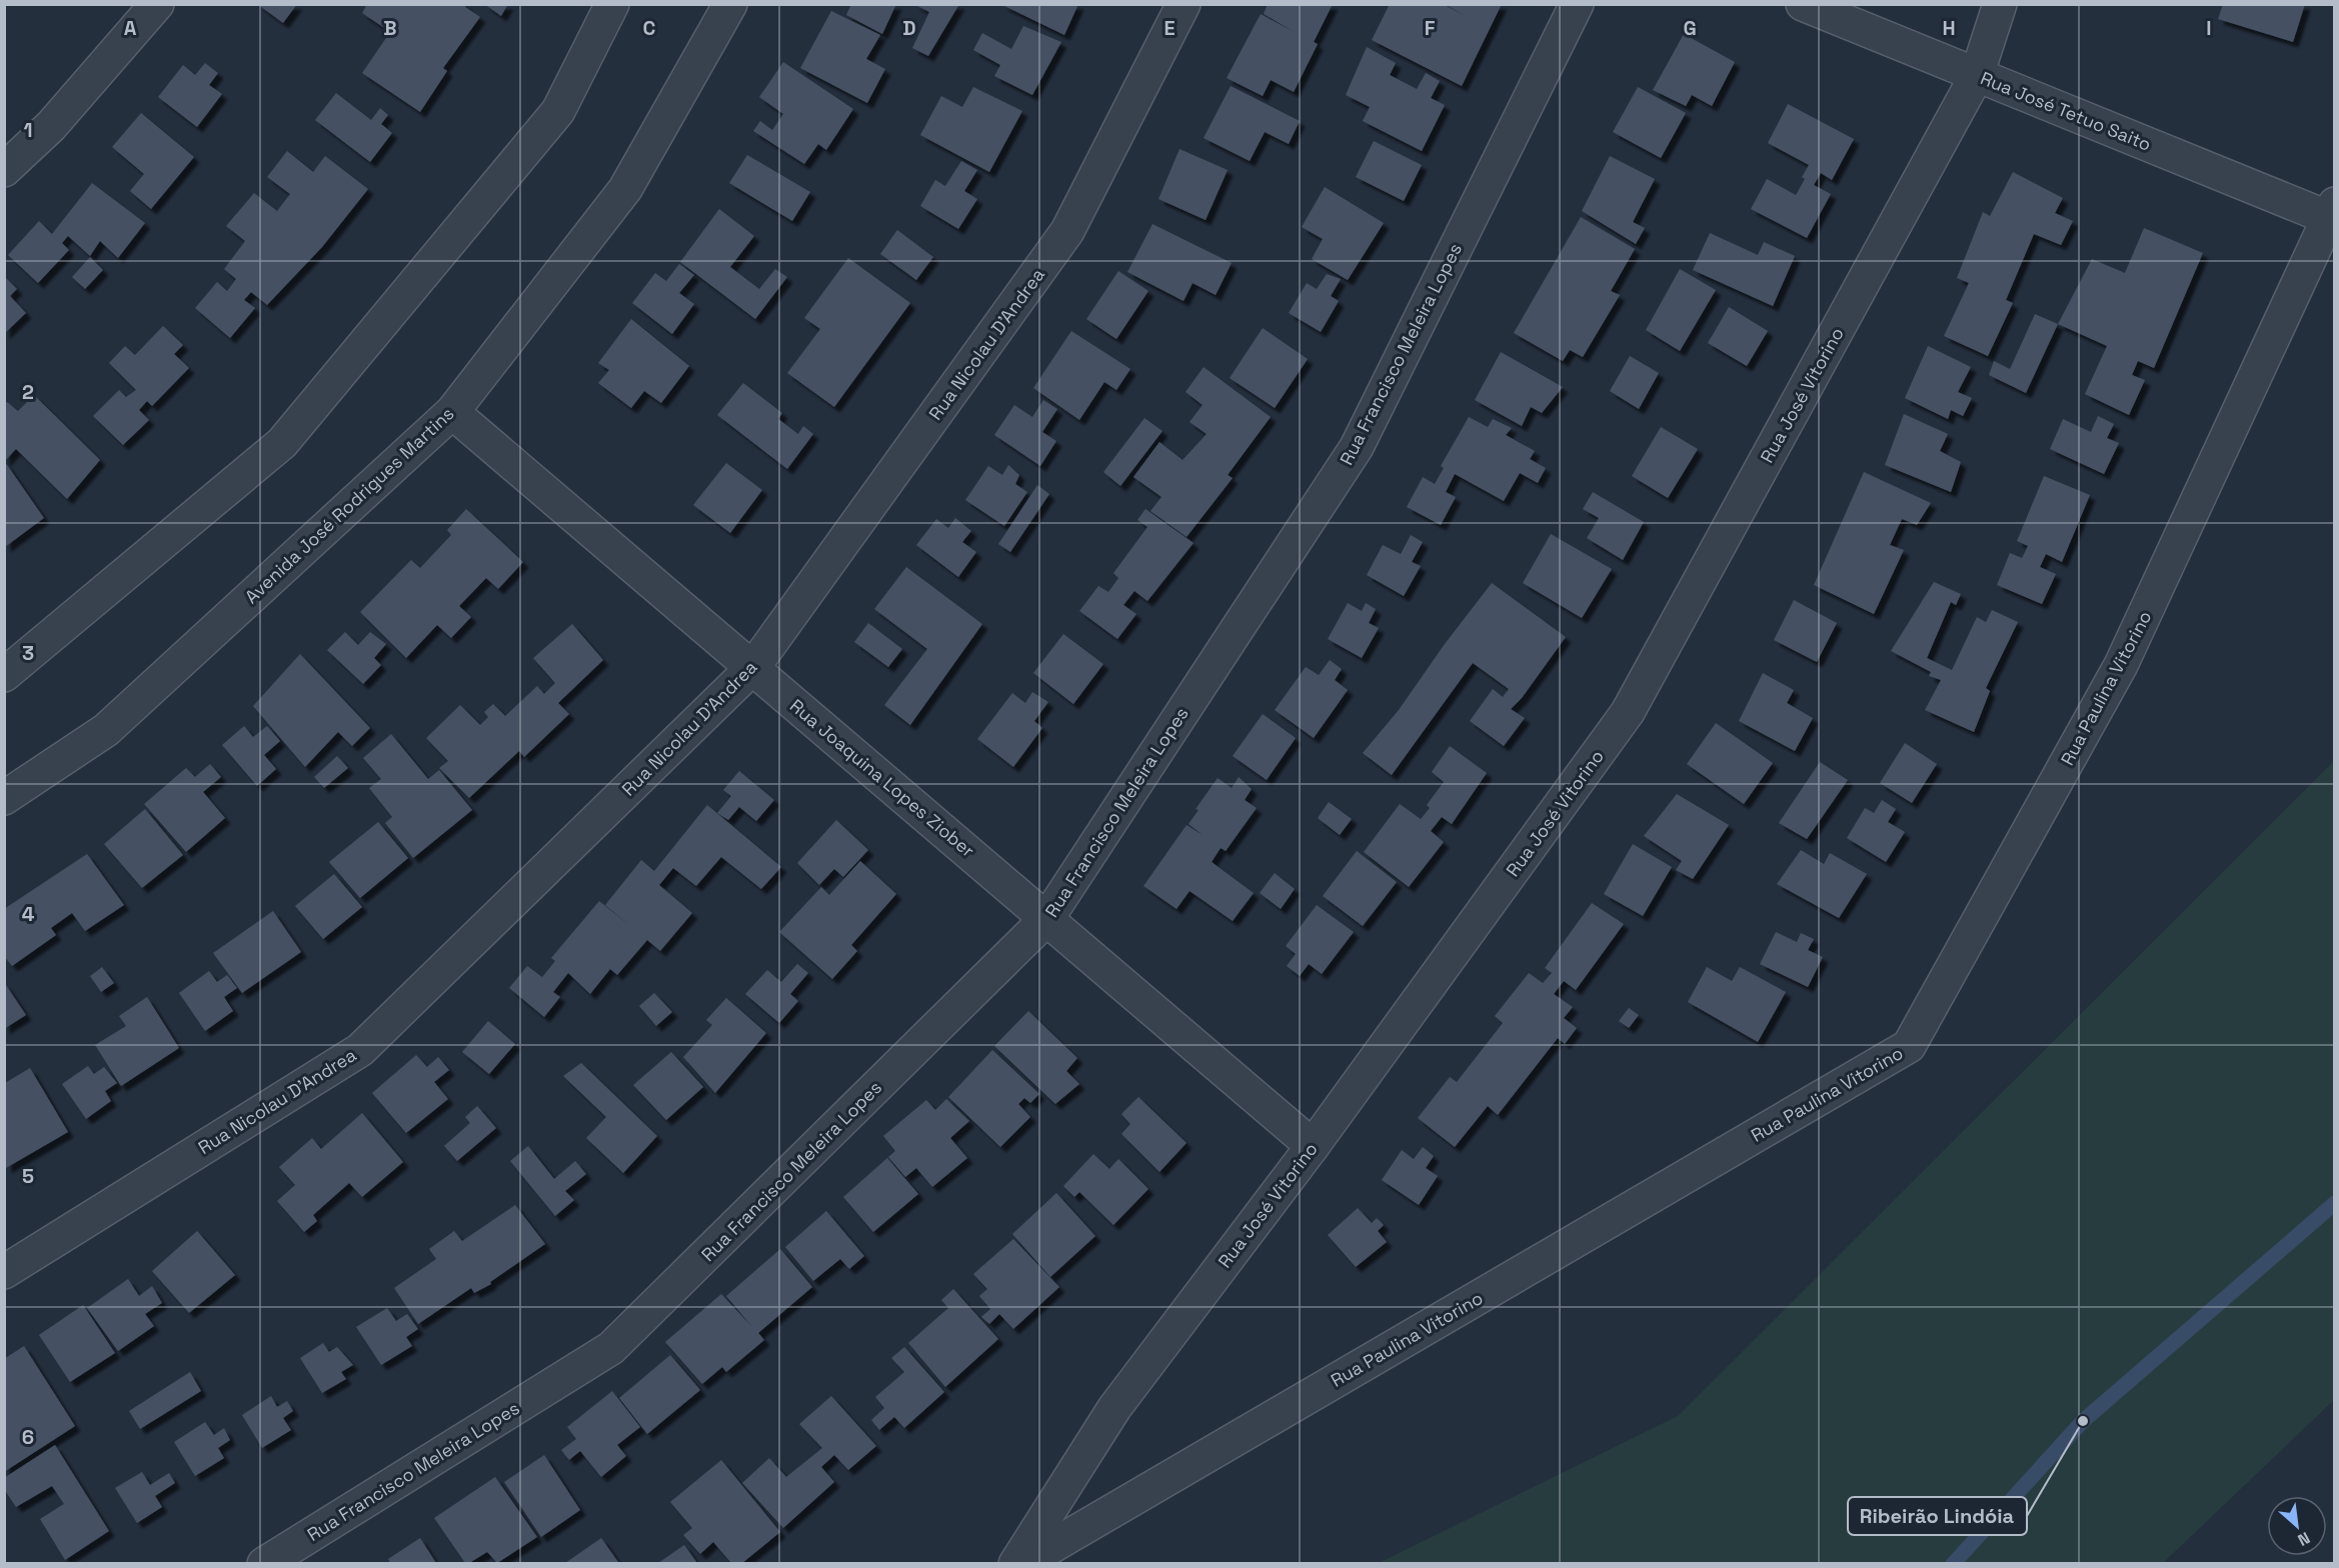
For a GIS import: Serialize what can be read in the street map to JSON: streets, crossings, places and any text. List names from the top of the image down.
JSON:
{
  "streets": {
    "street": [
      "Rua José Tetuo Saito",
      "Rua Nicolau D'Andrea",
      "Rua Francisco Meleira Lopes",
      "Rua José Vitorino",
      "Avenida José Rodrigues Martins",
      "Rua Paulina Vitorino",
      "Rua Joaquina Lopes Ziober"
    ]
  },
  "crossings": [
    ["Rua José Tetuo Saito", "Rua José Vitorino"],
    ["Rua José Tetuo Saito", "Rua Paulina Vitorino"],
    ["Rua Nicolau D'Andrea", "Rua Joaquina Lopes Ziober"],
    ["Rua Francisco Meleira Lopes", "Rua Joaquina Lopes Ziober"],
    ["Rua José Vitorino", "Rua Joaquina Lopes Ziober"],
    ["Avenida José Rodrigues Martins", "Rua Joaquina Lopes Ziober"]
  ],
  "places": ["Ribeirão Lindóia"],
  "north": "bottom right",
  "grid": {
    "columns": [
      "A",
      "B",
      "C",
      "D",
      "E",
      "F",
      "G",
      "H",
      "I"
    ],
    "rows": [
      "1",
      "2",
      "3",
      "4",
      "5",
      "6"
    ]
  }
}
